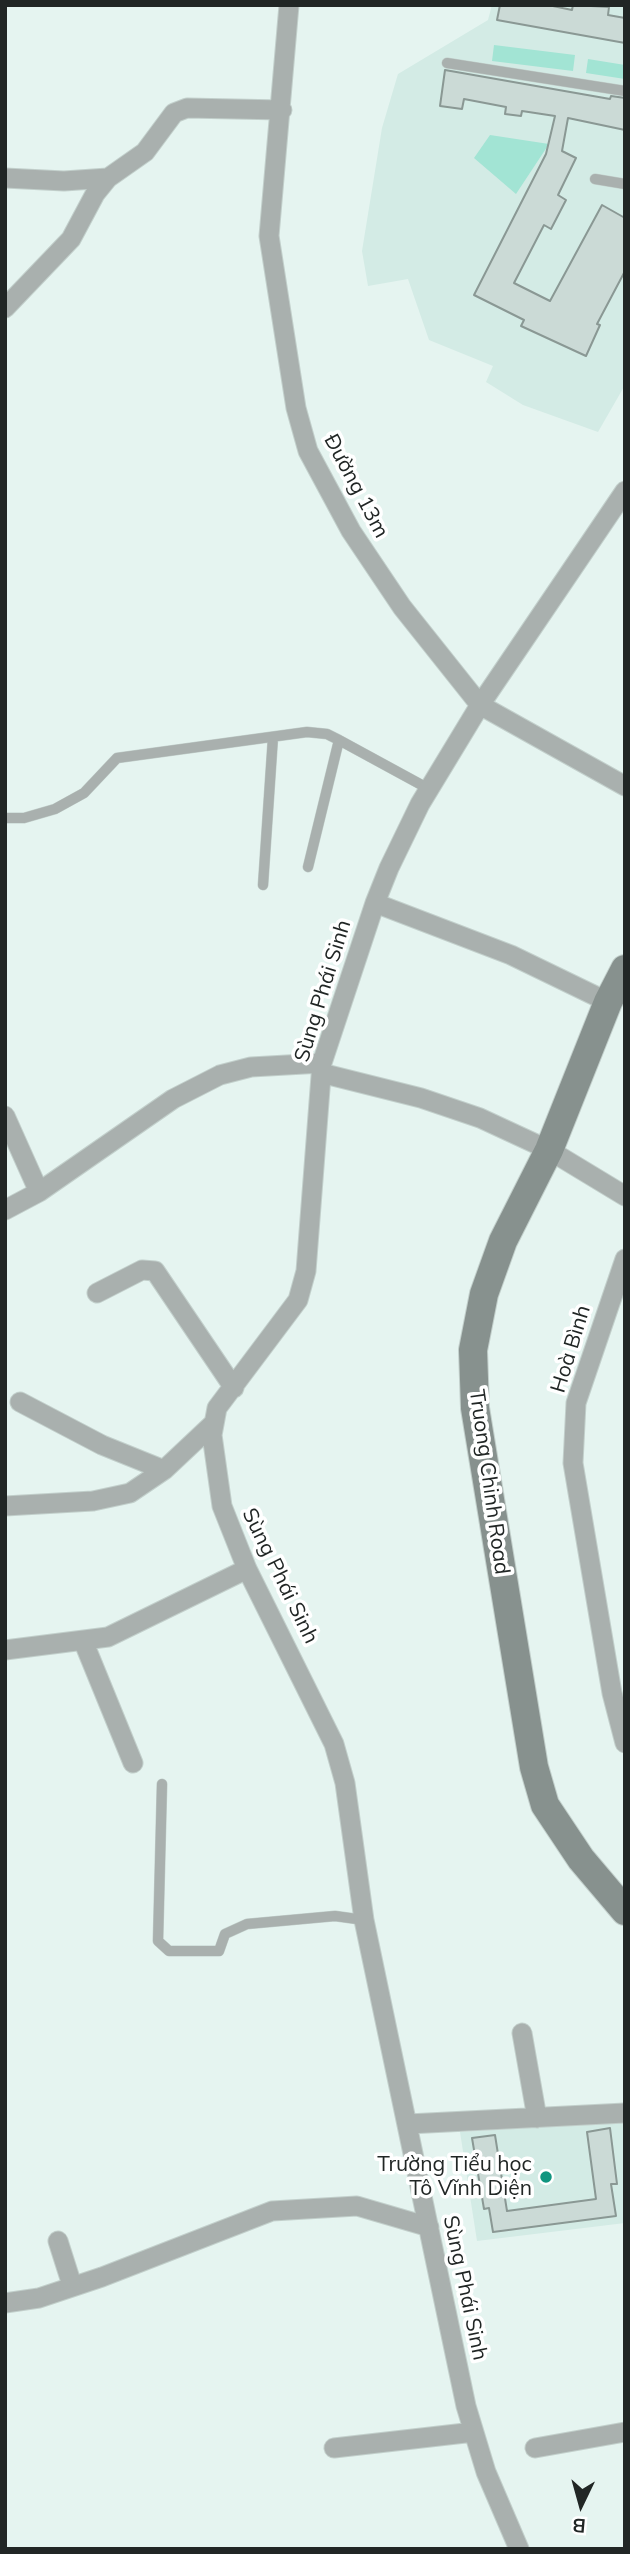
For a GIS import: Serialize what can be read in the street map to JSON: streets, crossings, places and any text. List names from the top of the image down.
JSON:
{
  "streets": {
    "street": [
      "Đường 13m",
      "Sùng Phái Sinh",
      "Hoà Bình",
      "Truong Chinh Road"
    ]
  },
  "crossings": [
    ["Đường 13m", "Sùng Phái Sinh"]
  ],
  "places": ["Trường Tiểu học Tô Vĩnh Diện"],
  "north": "bottom"
}
